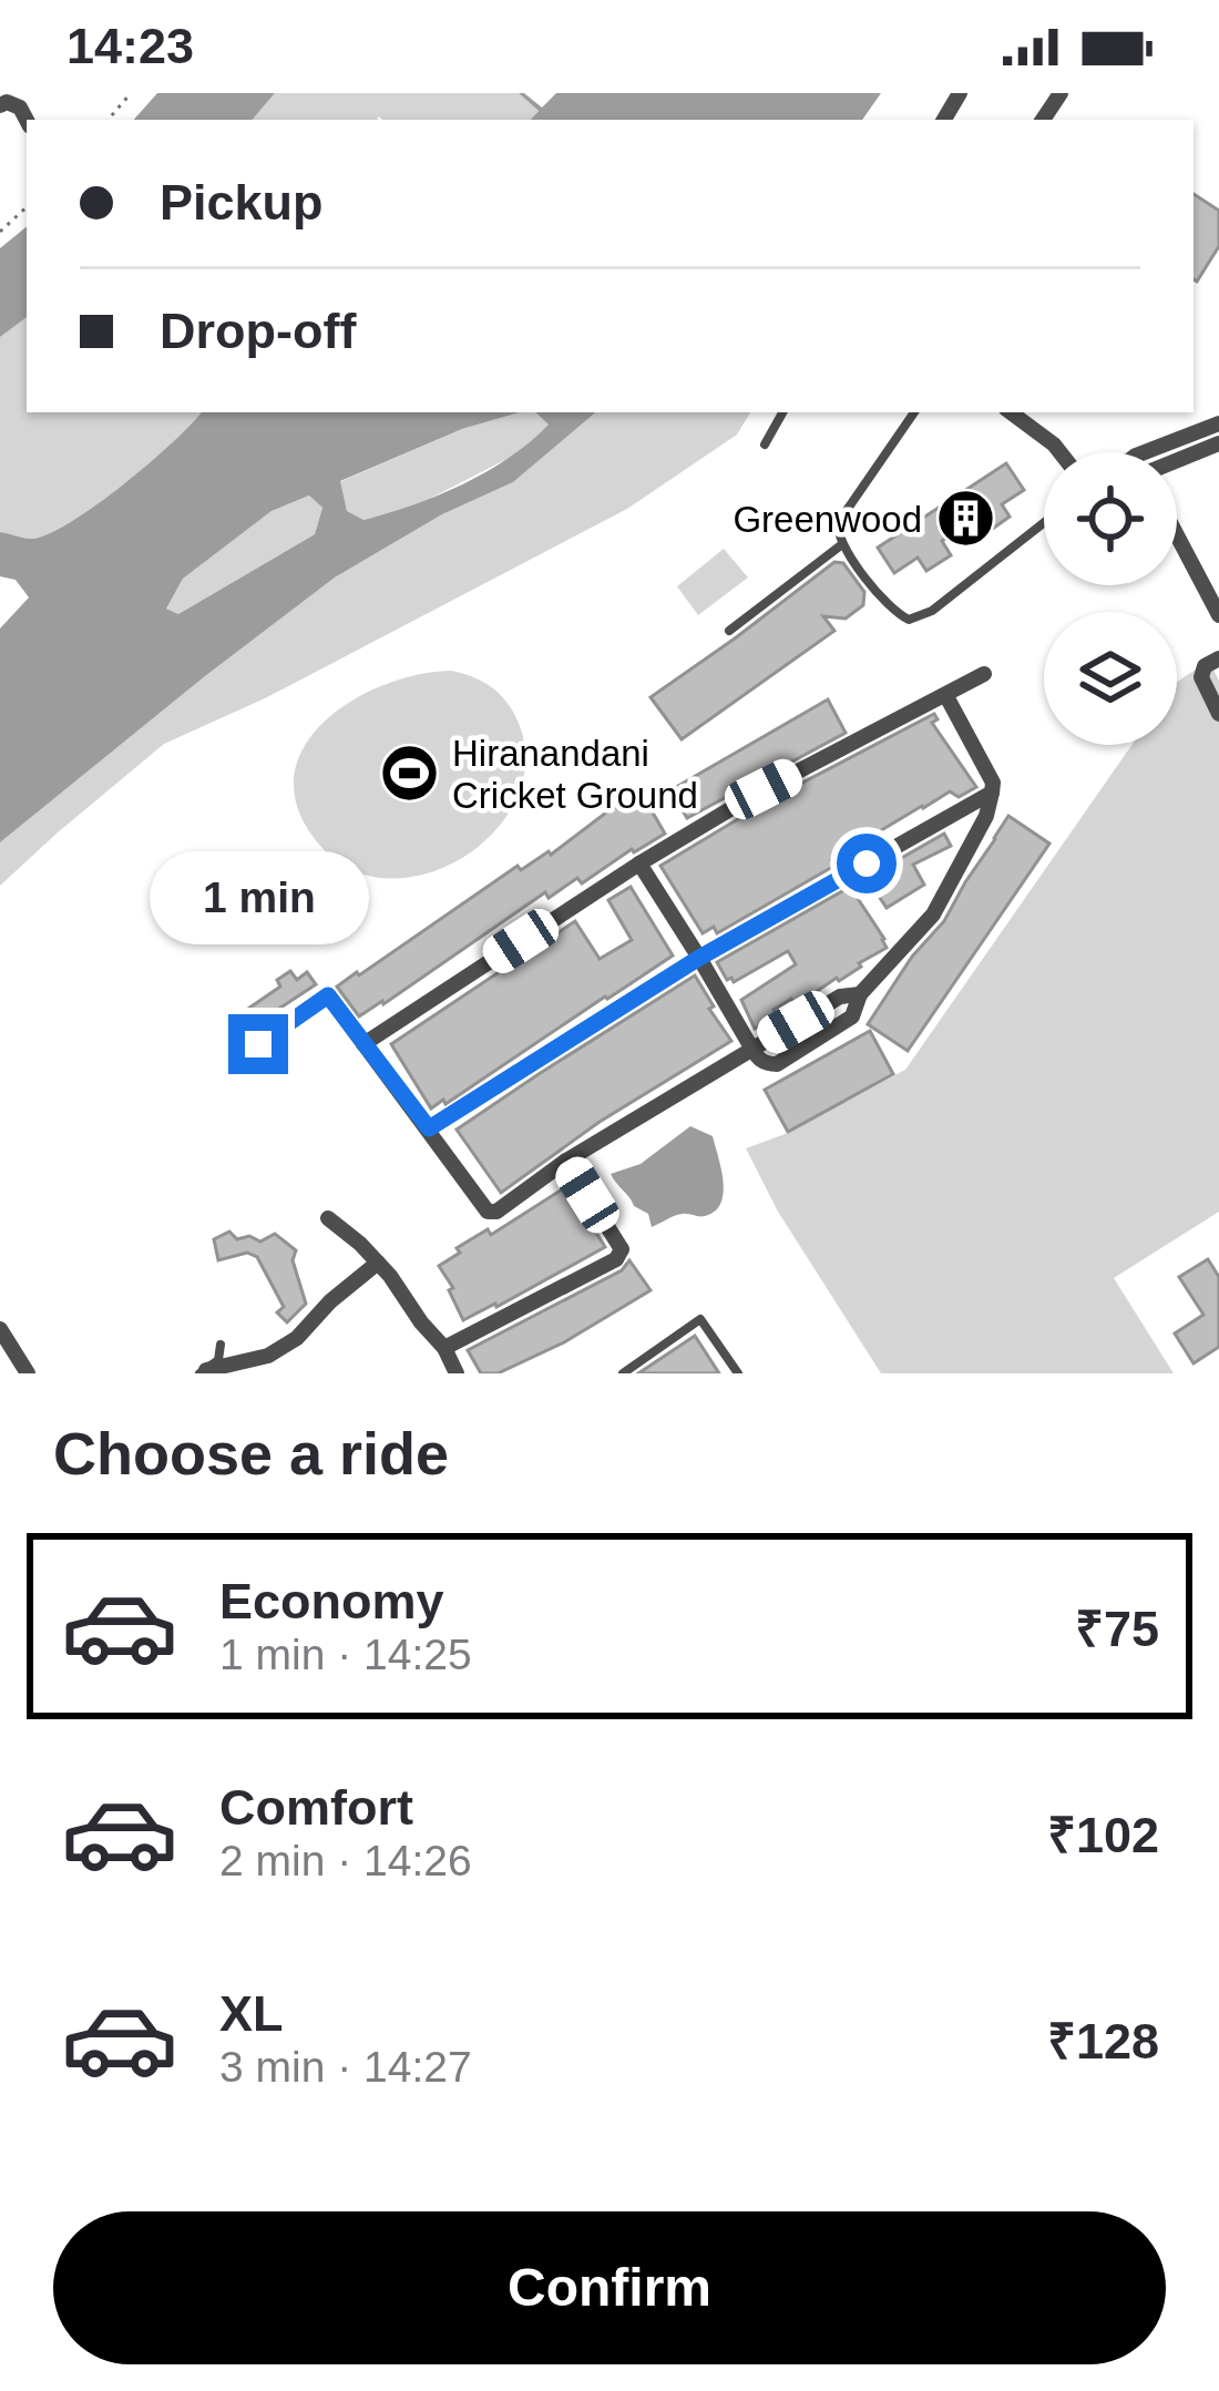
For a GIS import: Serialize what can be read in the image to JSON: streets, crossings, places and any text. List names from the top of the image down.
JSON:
{
  "places": {
    "building": ["Greenwood"],
    "sports": ["Hiranandani Cricket Ground"]
  },
  "page": {
    "status": "14:23",
    "banner": ["Pickup", "Drop-off"],
    "bubble": "1 min",
    "heading": "Choose a ride",
    "list": [
      {
        "name": "Economy",
        "note": "1 min · 14:25",
        "value": "₹75"
      },
      {
        "name": "Comfort",
        "note": "2 min · 14:26",
        "value": "₹102"
      },
      {
        "name": "XL",
        "note": "3 min · 14:27",
        "value": "₹128"
      }
    ],
    "buttons": "Confirm"
  }
}
